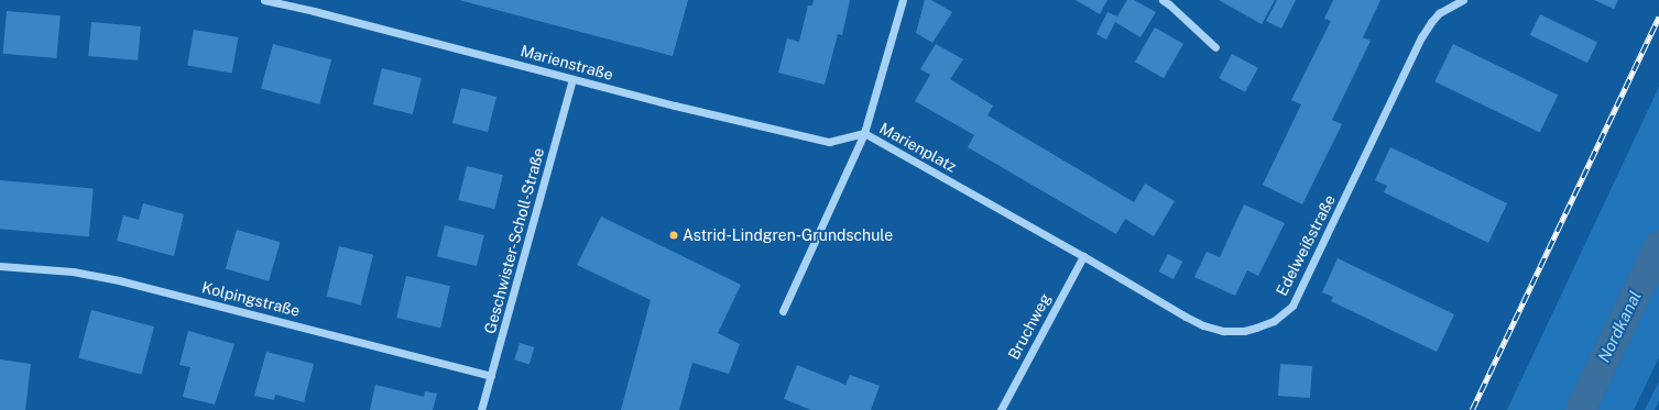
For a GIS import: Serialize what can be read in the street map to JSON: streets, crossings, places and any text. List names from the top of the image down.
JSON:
{
  "streets": {
    "street": [
      "Marienstraße",
      "Marienplatz",
      "Geschwister-Scholl-Straße",
      "Edelweißstraße",
      "Kolpingstraße",
      "Bruchweg"
    ]
  },
  "crossings": [
    ["Marienstraße", "Marienplatz"],
    ["Marienstraße", "Geschwister-Scholl-Straße"],
    ["Marienplatz", "Edelweißstraße"],
    ["Marienplatz", "Bruchweg"],
    ["Geschwister-Scholl-Straße", "Kolpingstraße"],
    ["Edelweißstraße", "Bruchweg"]
  ],
  "water": ["Nordkanal"],
  "places": ["Astrid-Lindgren-Grundschule"]
}
